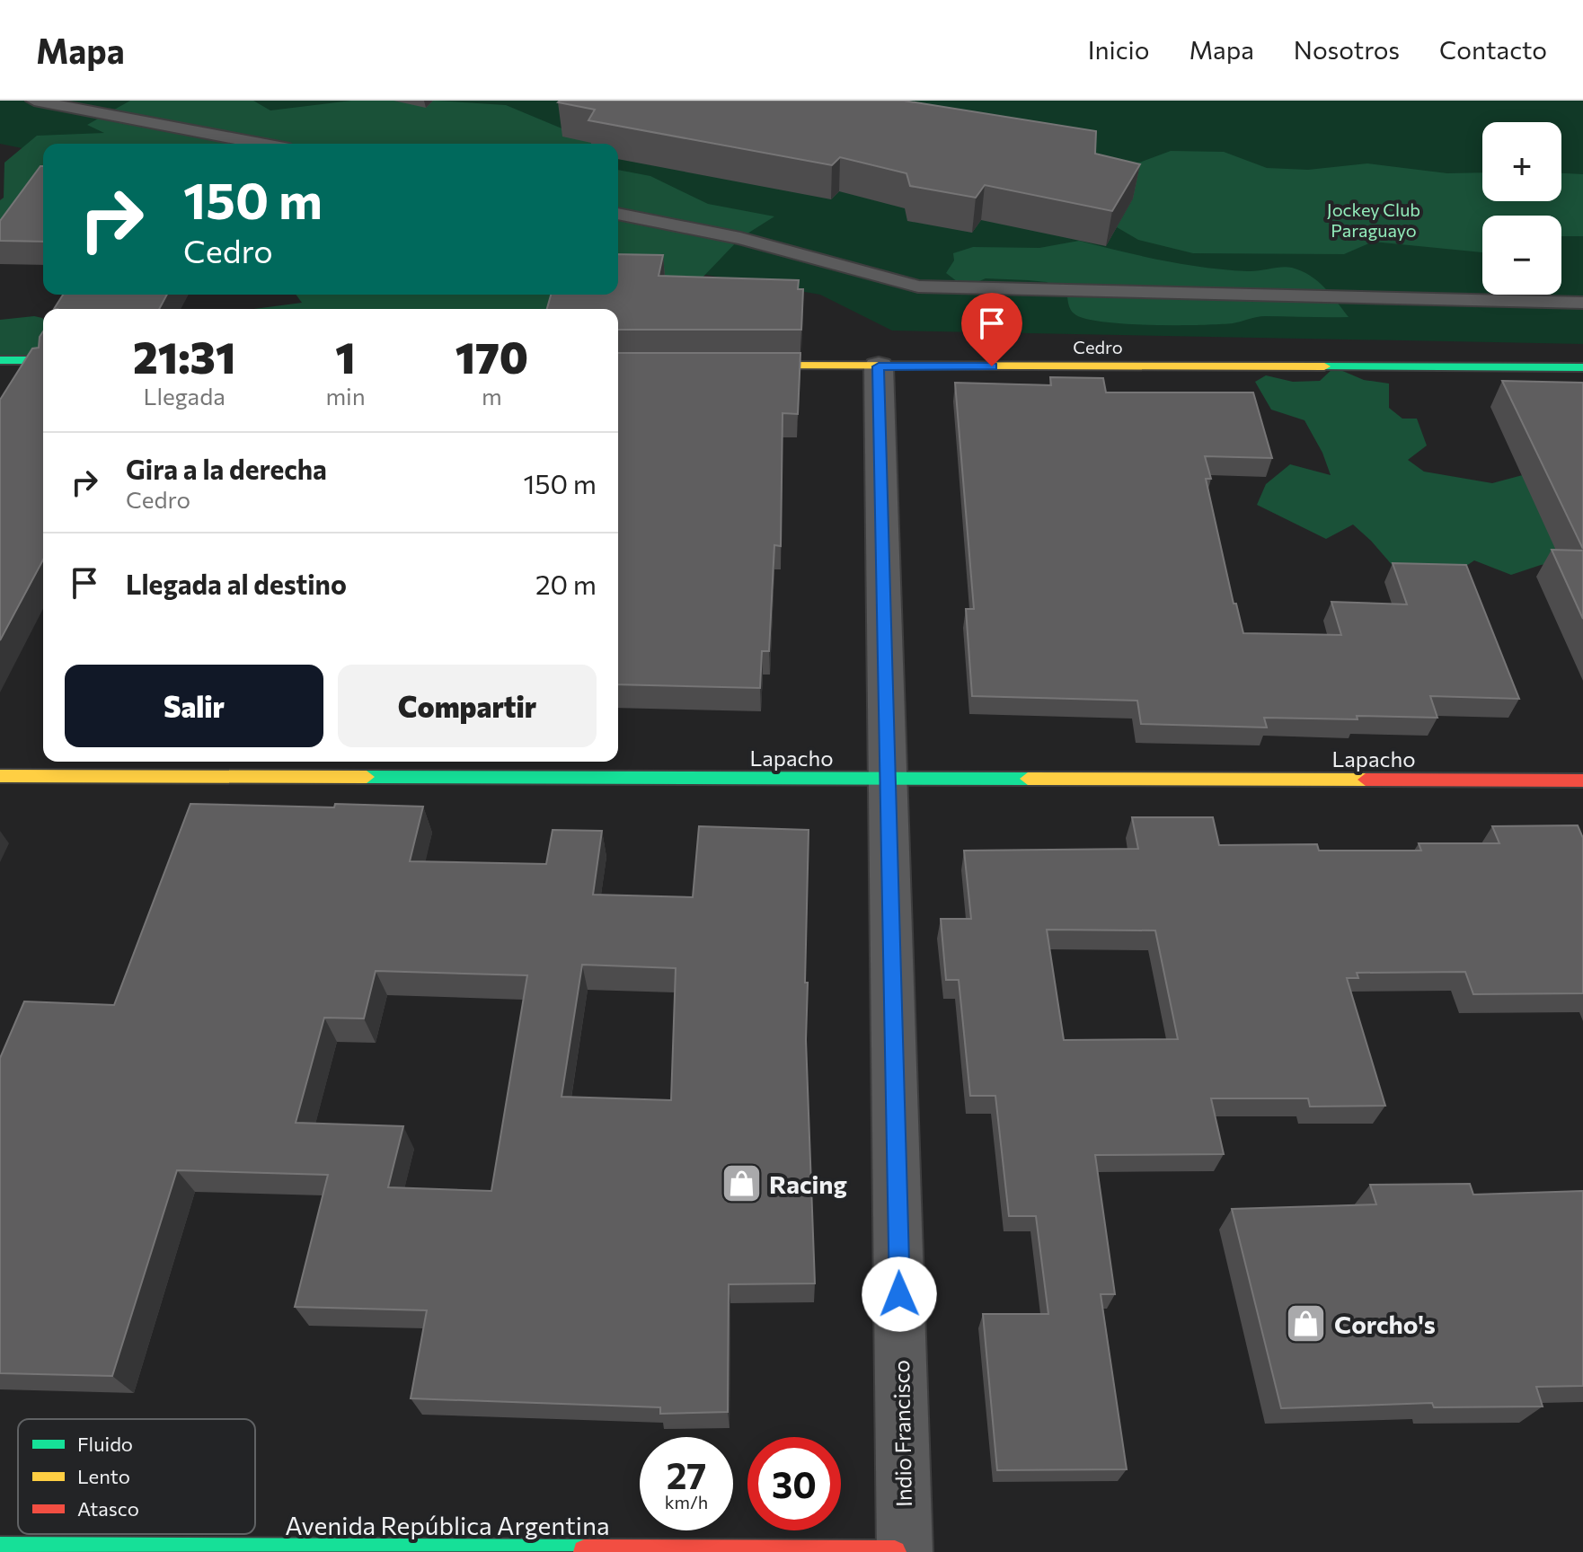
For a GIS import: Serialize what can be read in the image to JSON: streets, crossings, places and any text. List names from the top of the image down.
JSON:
{
  "streets": {
    "main road": ["Cedro", "Lapacho", "Avenida República Argentina"],
    "street": ["Indio Francisco"]
  },
  "crossings": [
    ["Cedro", "Indio Francisco"],
    ["Lapacho", "Indio Francisco"]
  ],
  "parks": ["Jockey Club Paraguayo"],
  "places": {
    "shop": ["Racing", "Corcho's"]
  },
  "legend": ["Fluido", "Lento", "Atasco"],
  "page": {
    "header": "Mapa",
    "nav": [
      "Inicio",
      "Mapa",
      "Nosotros",
      "Contacto"
    ],
    "map_buttons": ["+", "−"],
    "turn": ["150 m", "Cedro"],
    "eta": [
      "21:31",
      "Llegada",
      "1",
      "min",
      "170",
      "m"
    ],
    "list": [
      {
        "name": "Gira a la derecha",
        "note": "Cedro",
        "value": "150 m"
      },
      {
        "name": "Llegada al destino",
        "value": "20 m"
      }
    ],
    "buttons": ["Salir", "Compartir"],
    "speed": "27 km/h",
    "limit": "30"
  }
}
